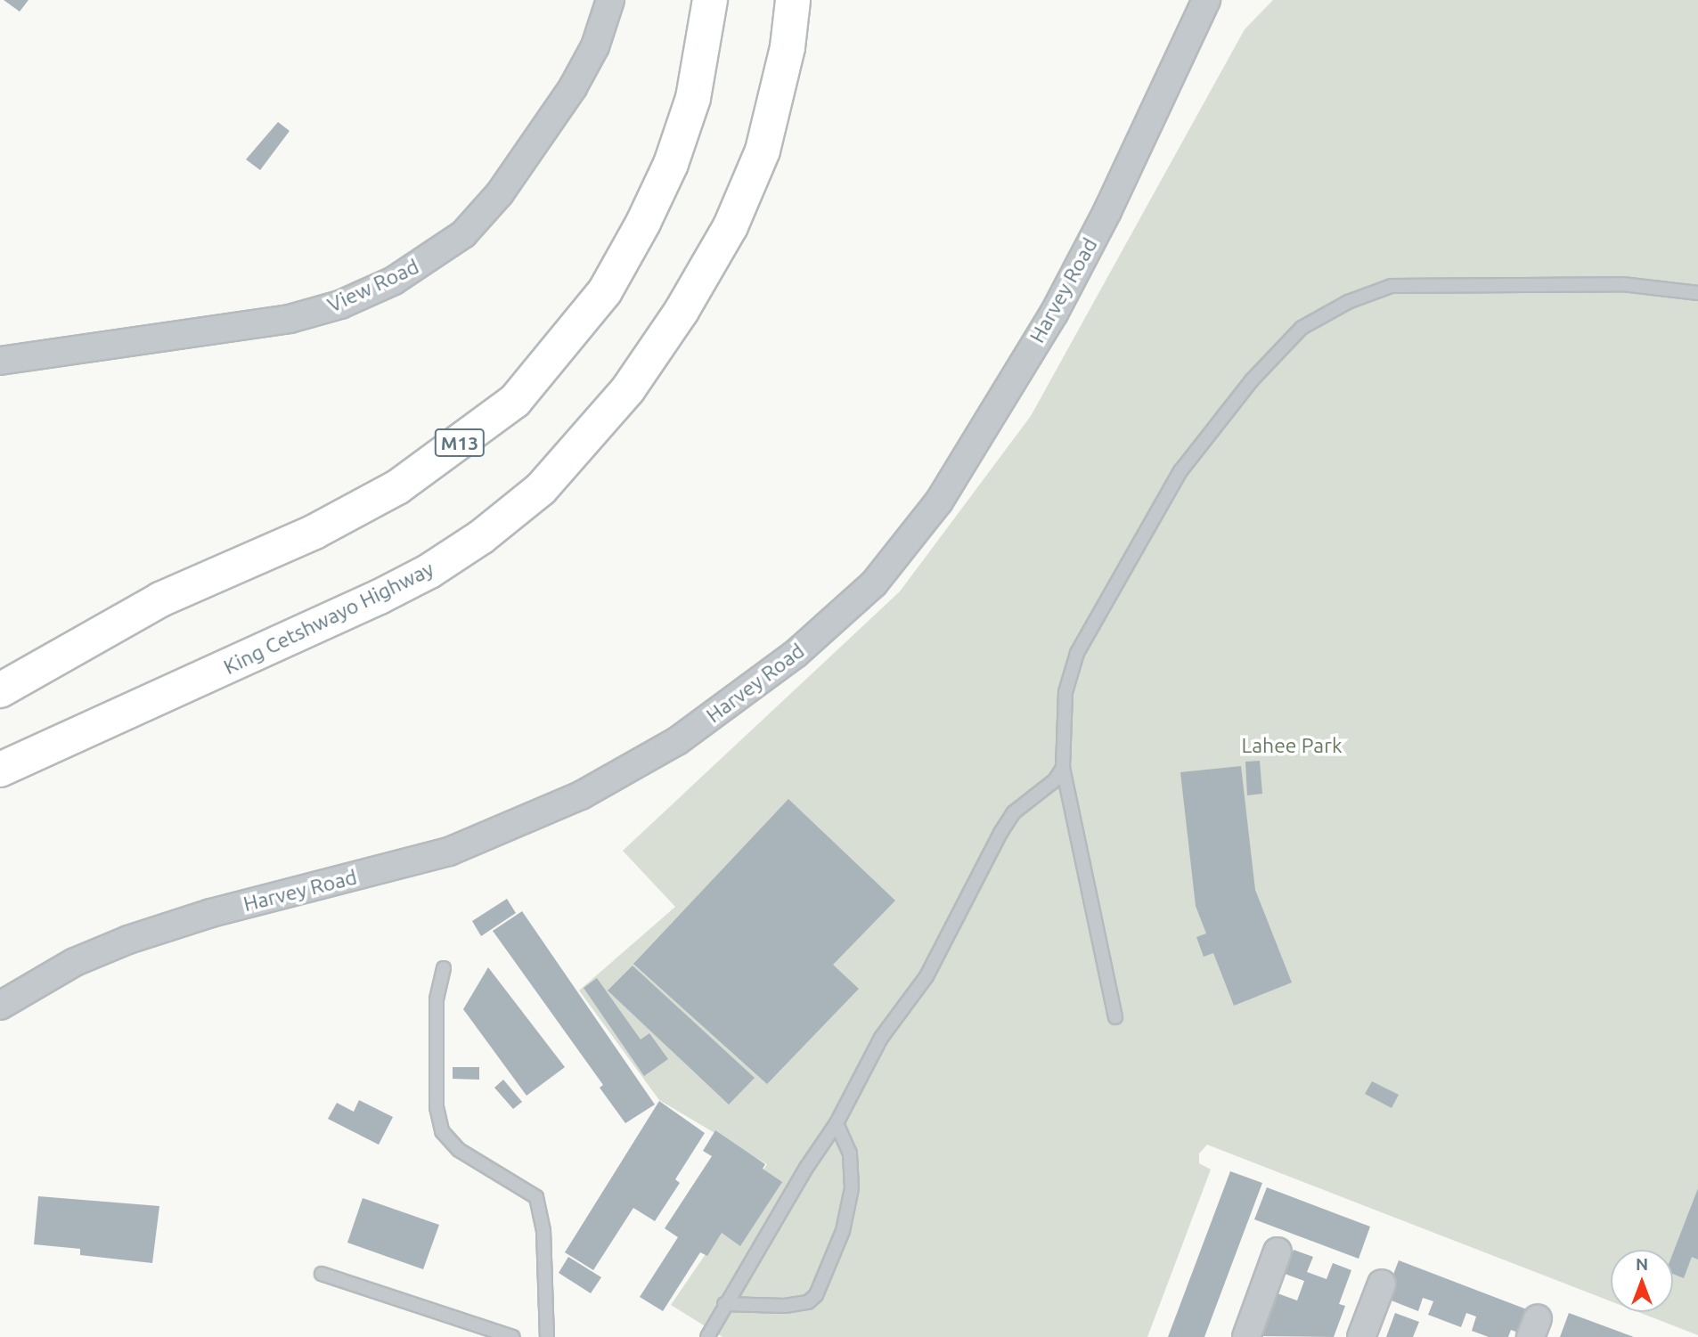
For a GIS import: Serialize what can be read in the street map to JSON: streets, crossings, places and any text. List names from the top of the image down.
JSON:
{
  "streets": {
    "highway": ["M13", "King Cetshwayo Highway"],
    "street": ["View Road", "Harvey Road"]
  },
  "parks": ["Lahee Park"],
  "north": "top"
}
